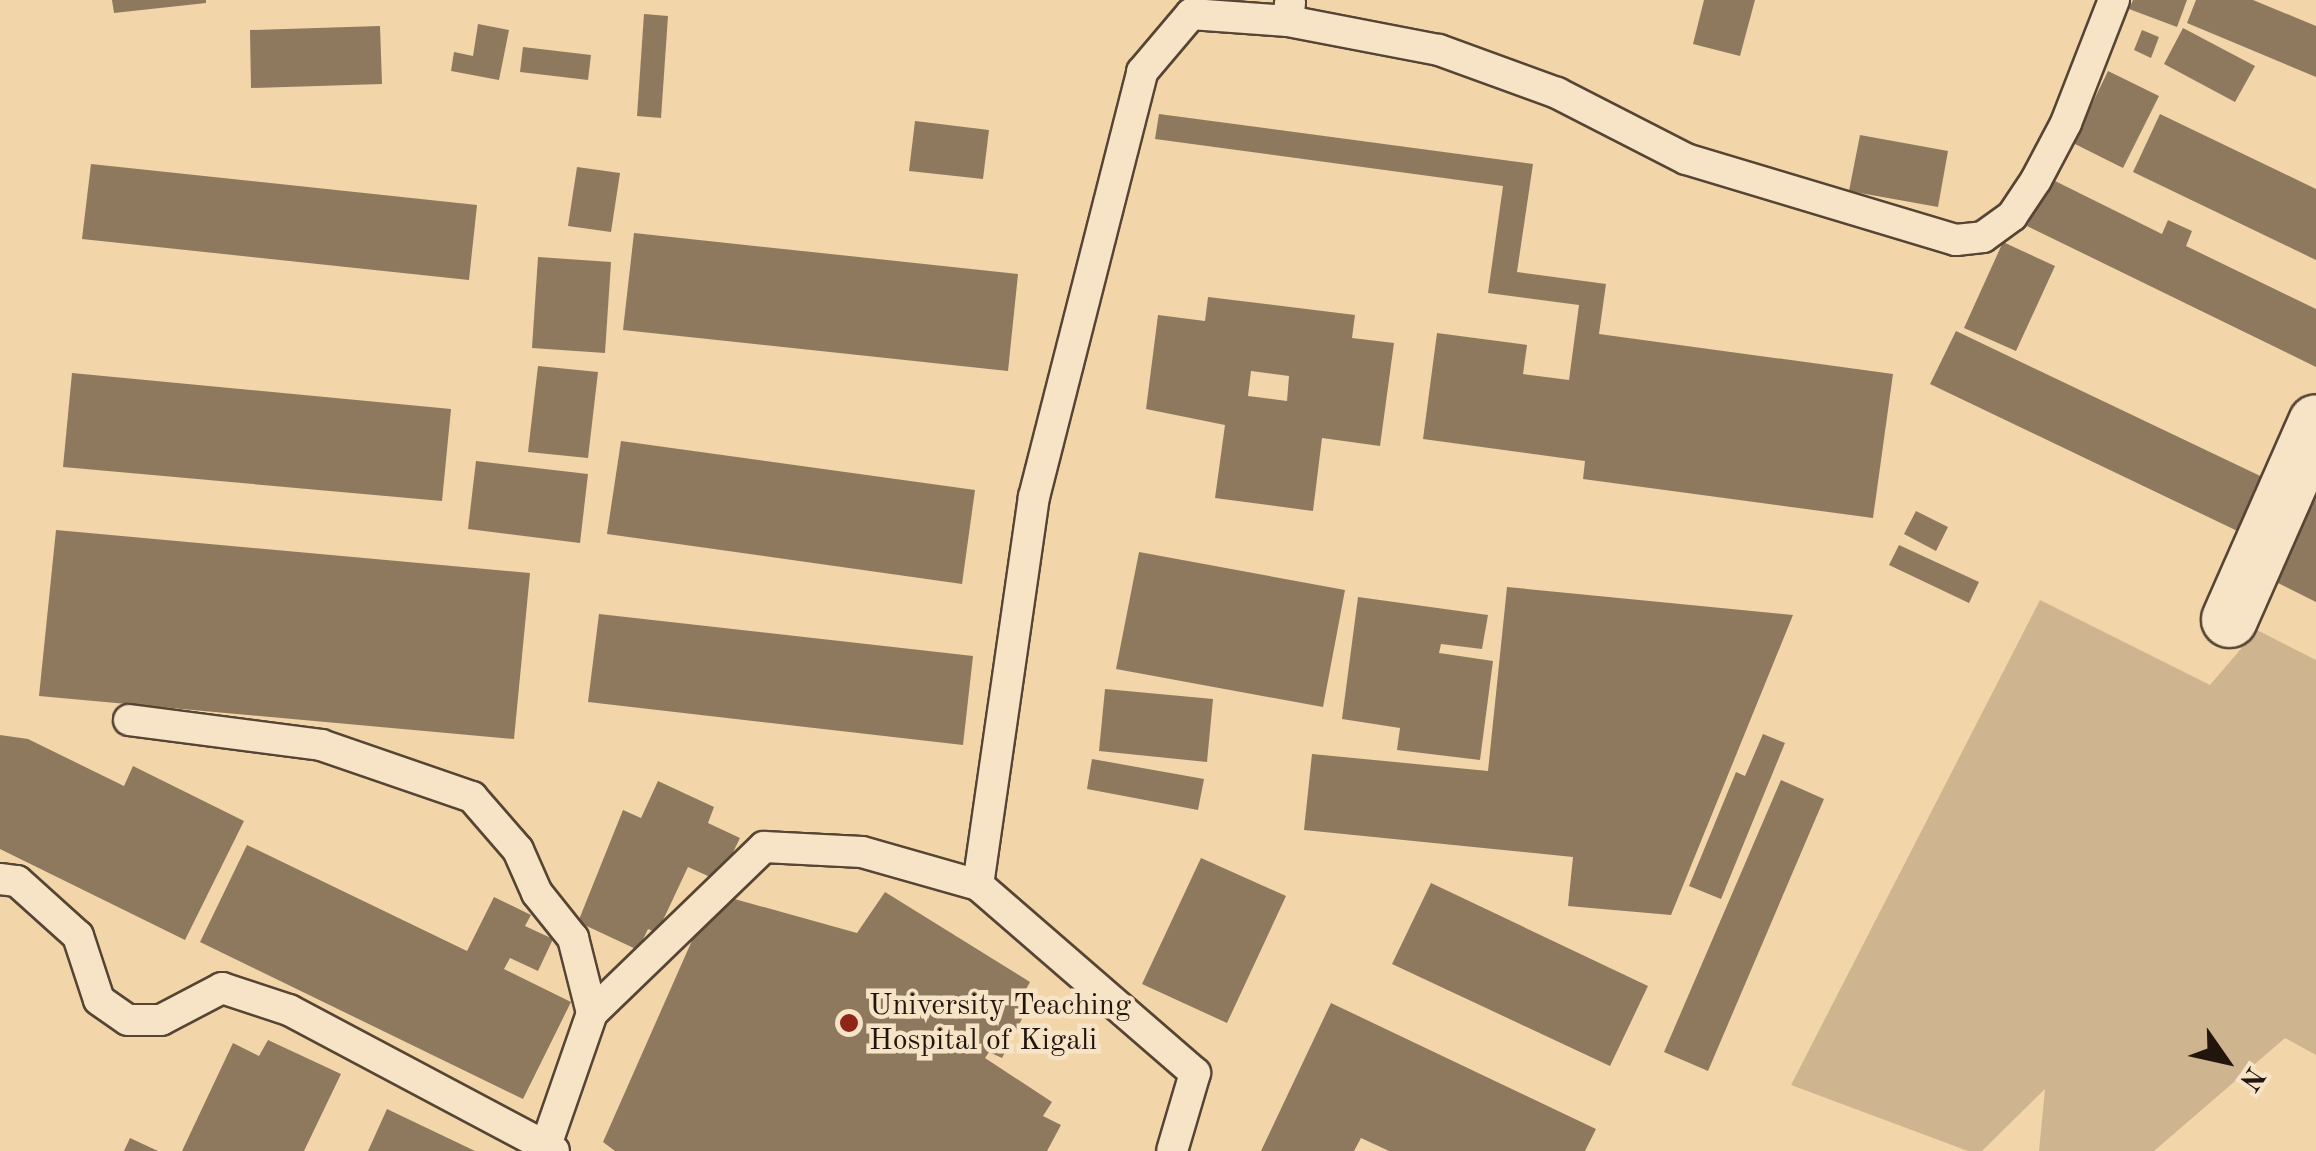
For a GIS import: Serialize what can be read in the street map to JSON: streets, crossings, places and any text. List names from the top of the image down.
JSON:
{
  "places": ["University Teaching Hospital of Kigali"],
  "north": "bottom right"
}
